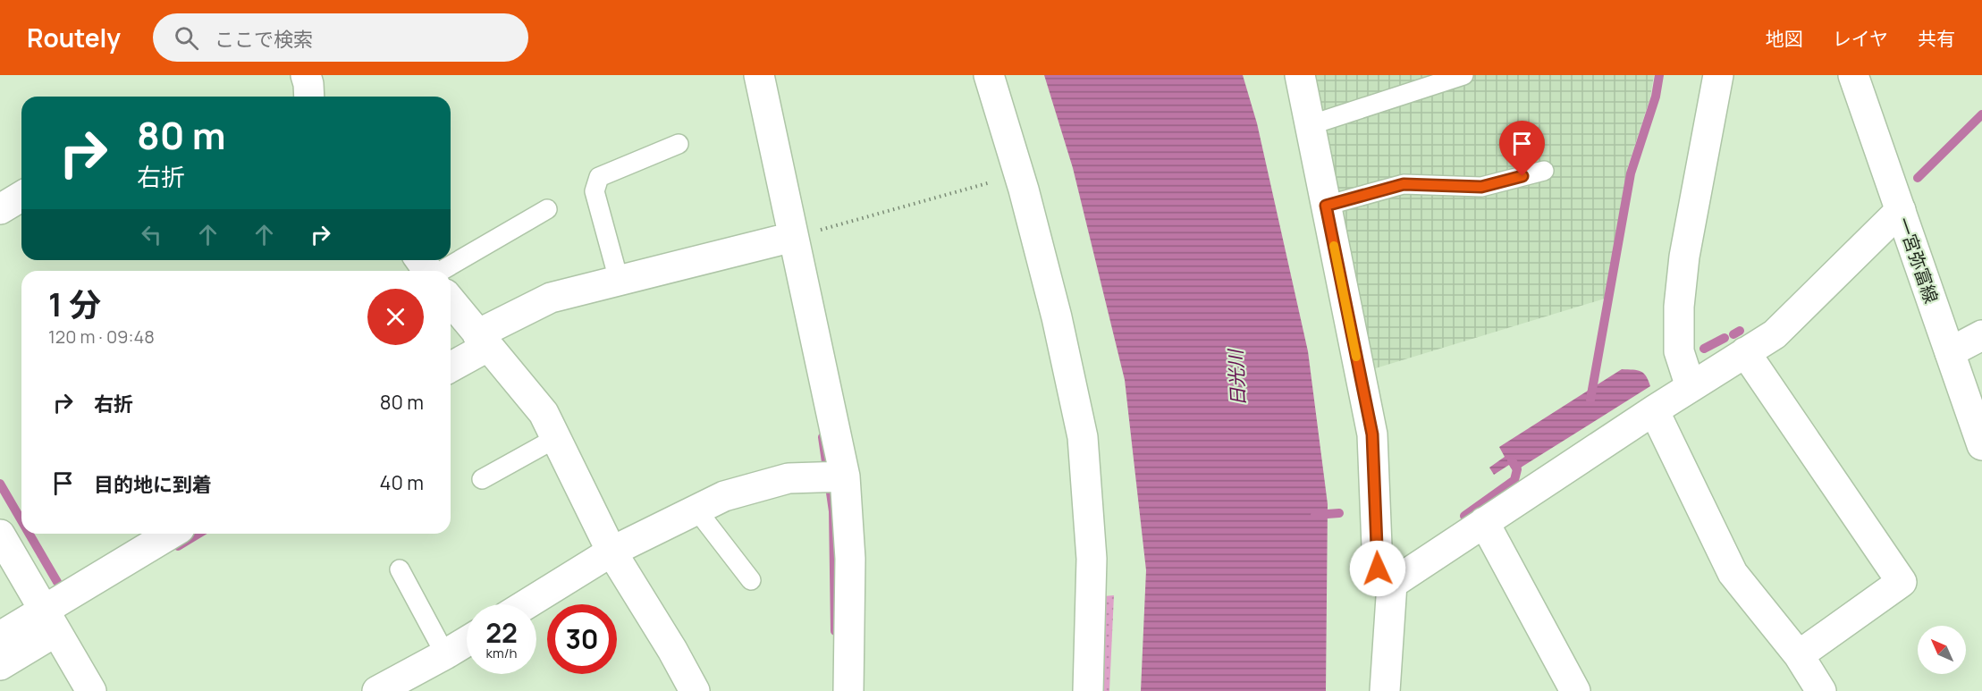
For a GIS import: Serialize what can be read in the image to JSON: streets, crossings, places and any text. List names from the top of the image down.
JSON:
{
  "streets": {
    "street": ["一宮弥富線"]
  },
  "water": ["日光川"],
  "north": "top left",
  "page": {
    "header": "Routely",
    "search": "ここで検索",
    "nav": ["地図", "レイヤ", "共有"],
    "turn": ["80 m", "右折"],
    "heading": ["1 分", "120 m · 09:48"],
    "list": [
      {
        "name": "右折",
        "value": "80 m"
      },
      {
        "name": "目的地に到着",
        "value": "40 m"
      }
    ],
    "speed": "22 km/h",
    "limit": "30"
  }
}
